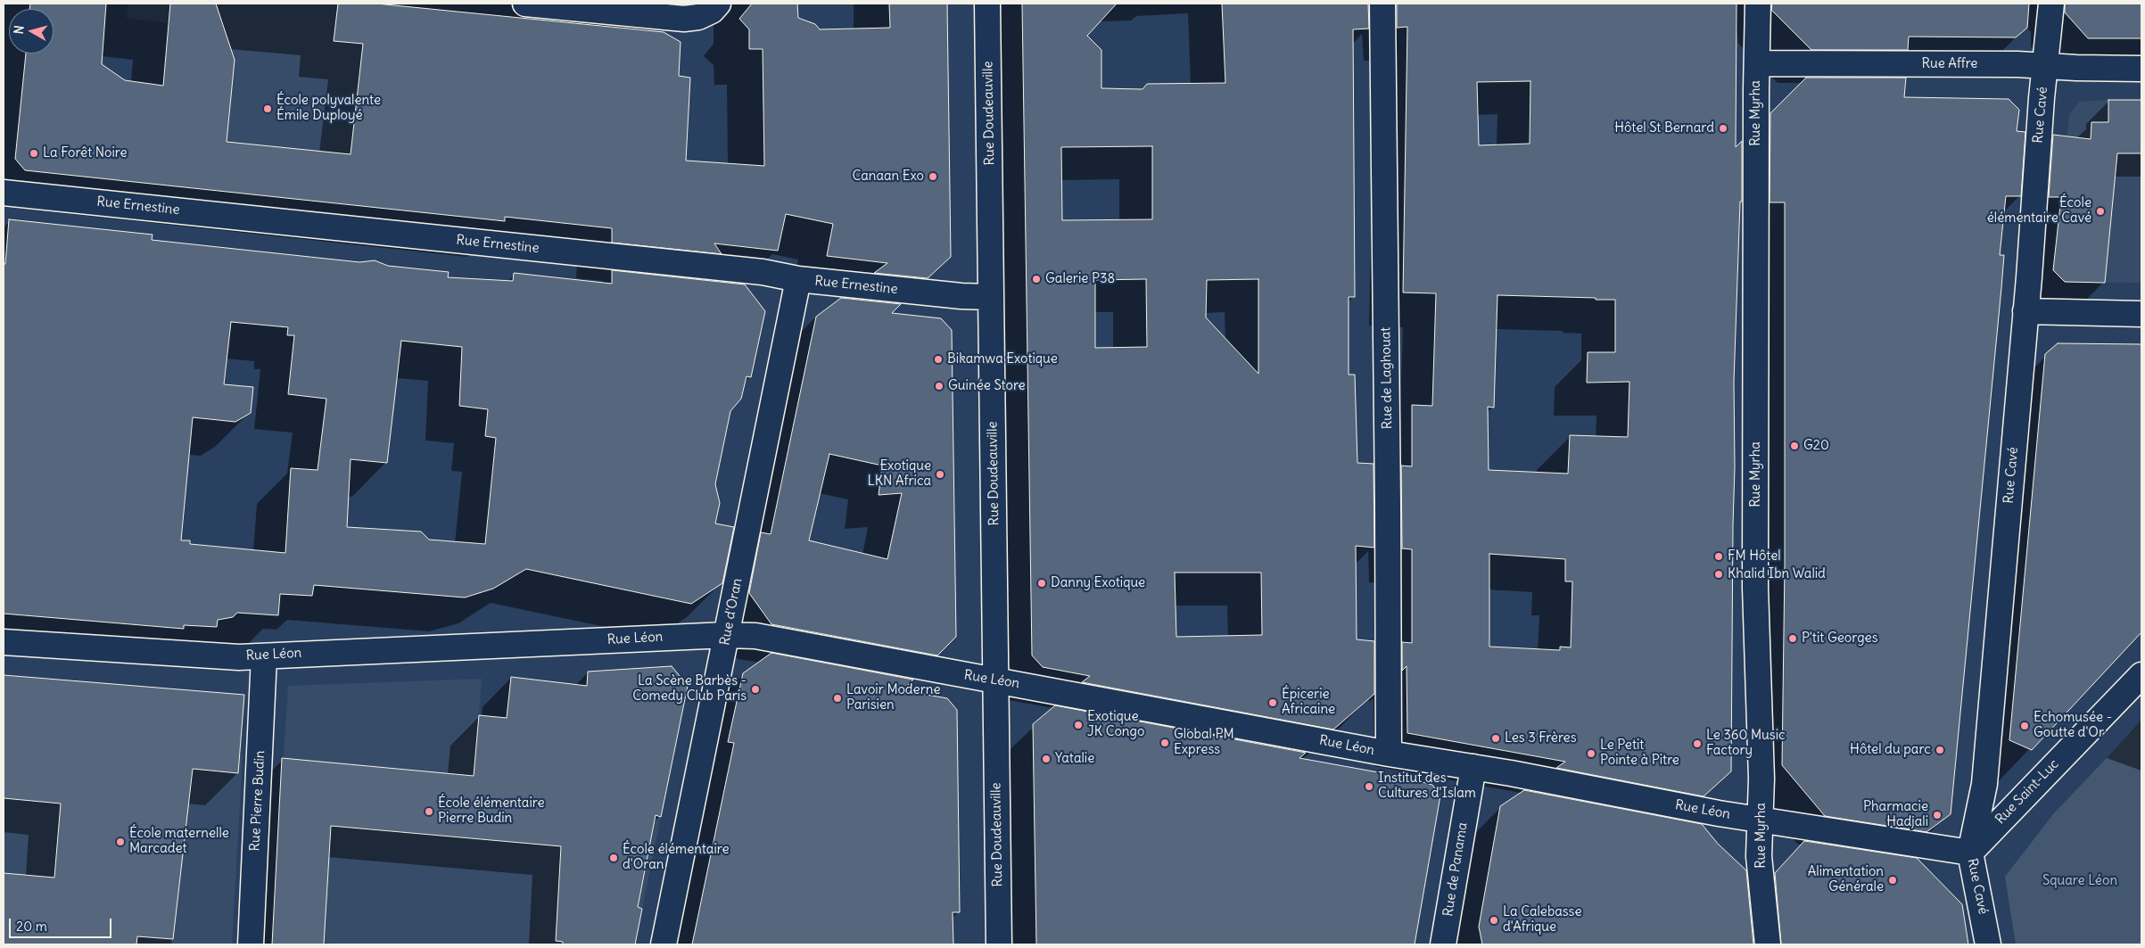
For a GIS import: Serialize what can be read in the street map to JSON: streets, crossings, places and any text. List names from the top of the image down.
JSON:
{
  "streets": {
    "street": [
      "Rue Affre",
      "Rue Doudeauville",
      "Rue Myrha",
      "Rue Cavé",
      "Rue Ernestine",
      "Rue de Laghouat",
      "Rue d'Oran",
      "Rue Léon",
      "Rue Saint-Luc",
      "Rue Pierre Budin",
      "Rue de Panama"
    ]
  },
  "crossings": [
    ["Rue Affre", "Rue Myrha"],
    ["Rue Affre", "Rue Cavé"],
    ["Rue Doudeauville", "Rue Ernestine"],
    ["Rue Doudeauville", "Rue Léon"],
    ["Rue Myrha", "Rue Léon"],
    ["Rue Cavé", "Rue Léon"],
    ["Rue Cavé", "Rue Saint-Luc"],
    ["Rue Ernestine", "Rue d'Oran"],
    ["Rue de Laghouat", "Rue Léon"],
    ["Rue d'Oran", "Rue Léon"],
    ["Rue Léon", "Rue Saint-Luc"],
    ["Rue Léon", "Rue Pierre Budin"],
    ["Rue Léon", "Rue de Panama"]
  ],
  "parks": ["Square Léon"],
  "places": [
    "École polyvalente Émile Duployé",
    "Hôtel St Bernard",
    "La Forêt Noire",
    "Canaan Exo",
    "École élémentaire Cavé",
    "Galerie P38",
    "Bikamwa Exotique",
    "Guinée Store",
    "G20",
    "Exotique LKN Africa",
    "FM Hôtel",
    "Khalid Ibn Walid",
    "Danny Exotique",
    "P'tit Georges",
    "La Scène Barbès - Comedy Club Paris",
    "Lavoir Moderne Parisien",
    "Épicerie Africaine",
    "Exotique JK Congo",
    "Echomusée - Goutte d'Or",
    "Les 3 Frères",
    "Global PM Express",
    "Le 360 Music Factory",
    "Hôtel du parc",
    "Le Petit Pointe à Pitre",
    "Yatalie",
    "Institut des Cultures d'Islam",
    "École élémentaire Pierre Budin",
    "Pharmacie Hadjali",
    "École maternelle Marcadet",
    "École élémentaire d'Oran",
    "Alimentation Générale",
    "La Calebasse d'Afrique"
  ],
  "scale_bar": "20 m",
  "north": "left"
}
